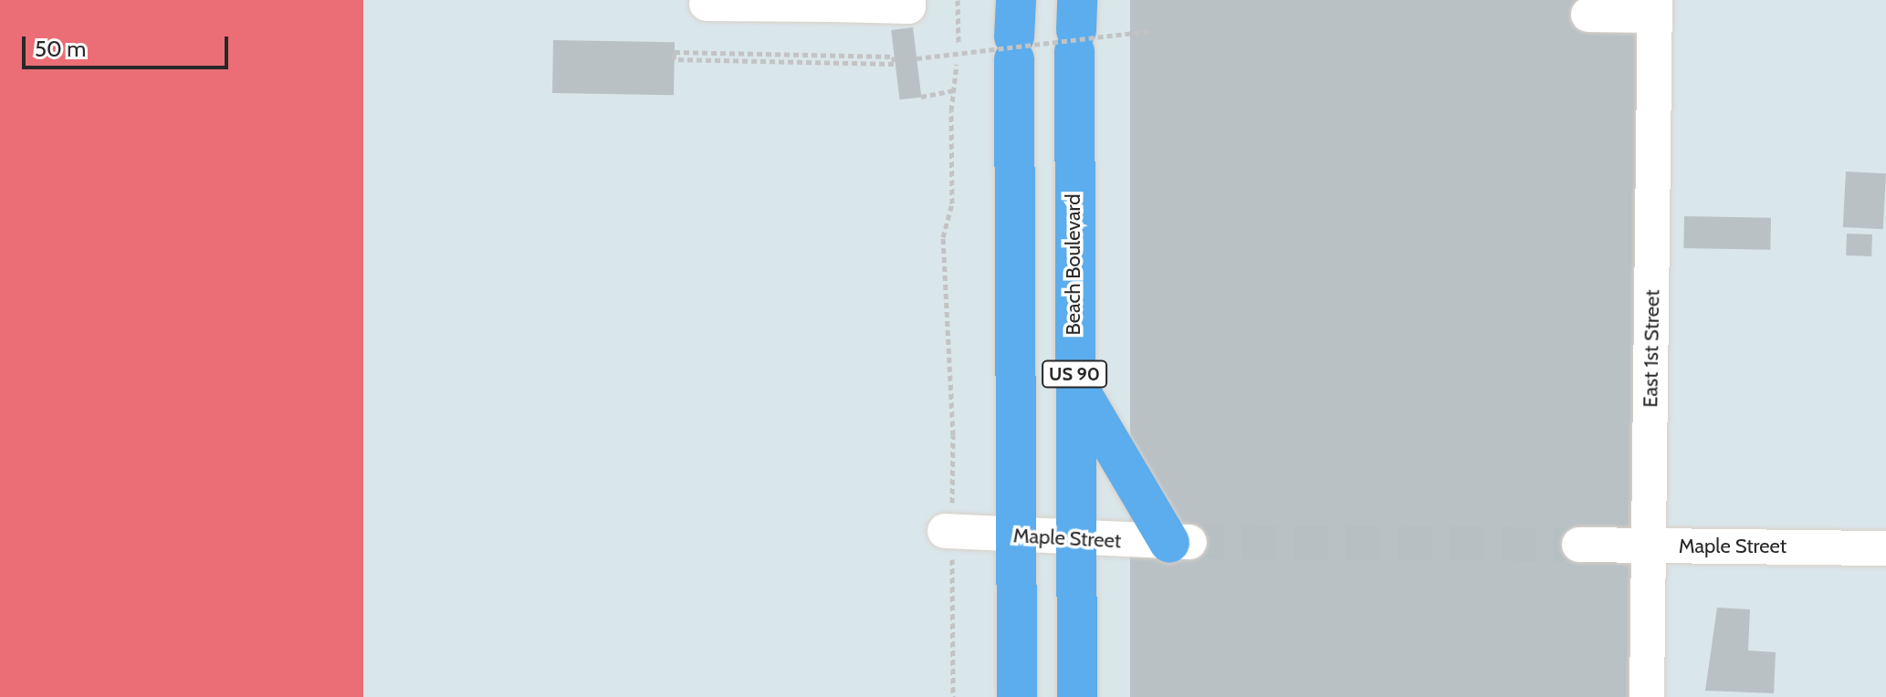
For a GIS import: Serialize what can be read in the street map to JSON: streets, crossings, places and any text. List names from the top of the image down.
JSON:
{
  "streets": {
    "main road": ["Beach Boulevard", "US 90"],
    "street": ["East 1st Street", "Maple Street"]
  },
  "crossings": [
    ["Beach Boulevard", "Maple Street"],
    ["East 1st Street", "Maple Street"],
    ["US 90", "Maple Street"]
  ],
  "scale_bar": "50 m"
}
